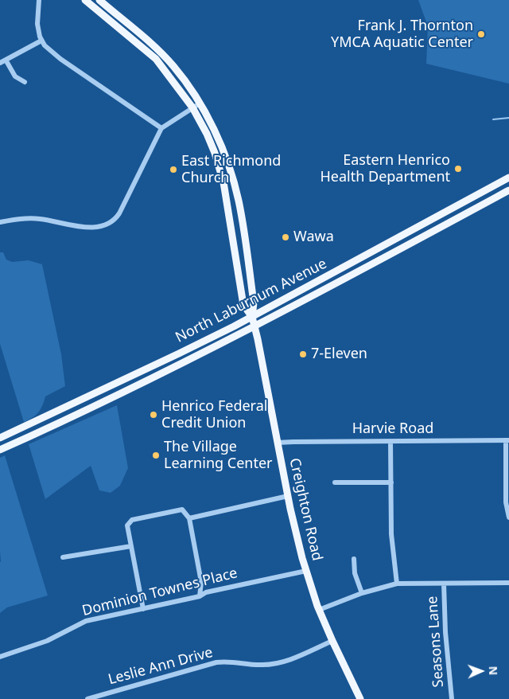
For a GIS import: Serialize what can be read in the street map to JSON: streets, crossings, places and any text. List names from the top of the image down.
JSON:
{
  "streets": {
    "main road": ["North Laburnum Avenue", "Creighton Road"],
    "street": [
      "Harvie Road",
      "Dominion Townes Place",
      "Seasons Lane",
      "Leslie Ann Drive"
    ]
  },
  "crossings": [
    ["North Laburnum Avenue", "Creighton Road"],
    ["Harvie Road", "Creighton Road"],
    ["Creighton Road", "Dominion Townes Place"],
    ["Creighton Road", "Leslie Ann Drive"]
  ],
  "places": [
    "Frank J. Thornton YMCA Aquatic Center",
    "Eastern Henrico Health Department",
    "East Richmond Church",
    "Wawa",
    "7-Eleven",
    "Henrico Federal Credit Union",
    "The Village Learning Center"
  ],
  "north": "right"
}
